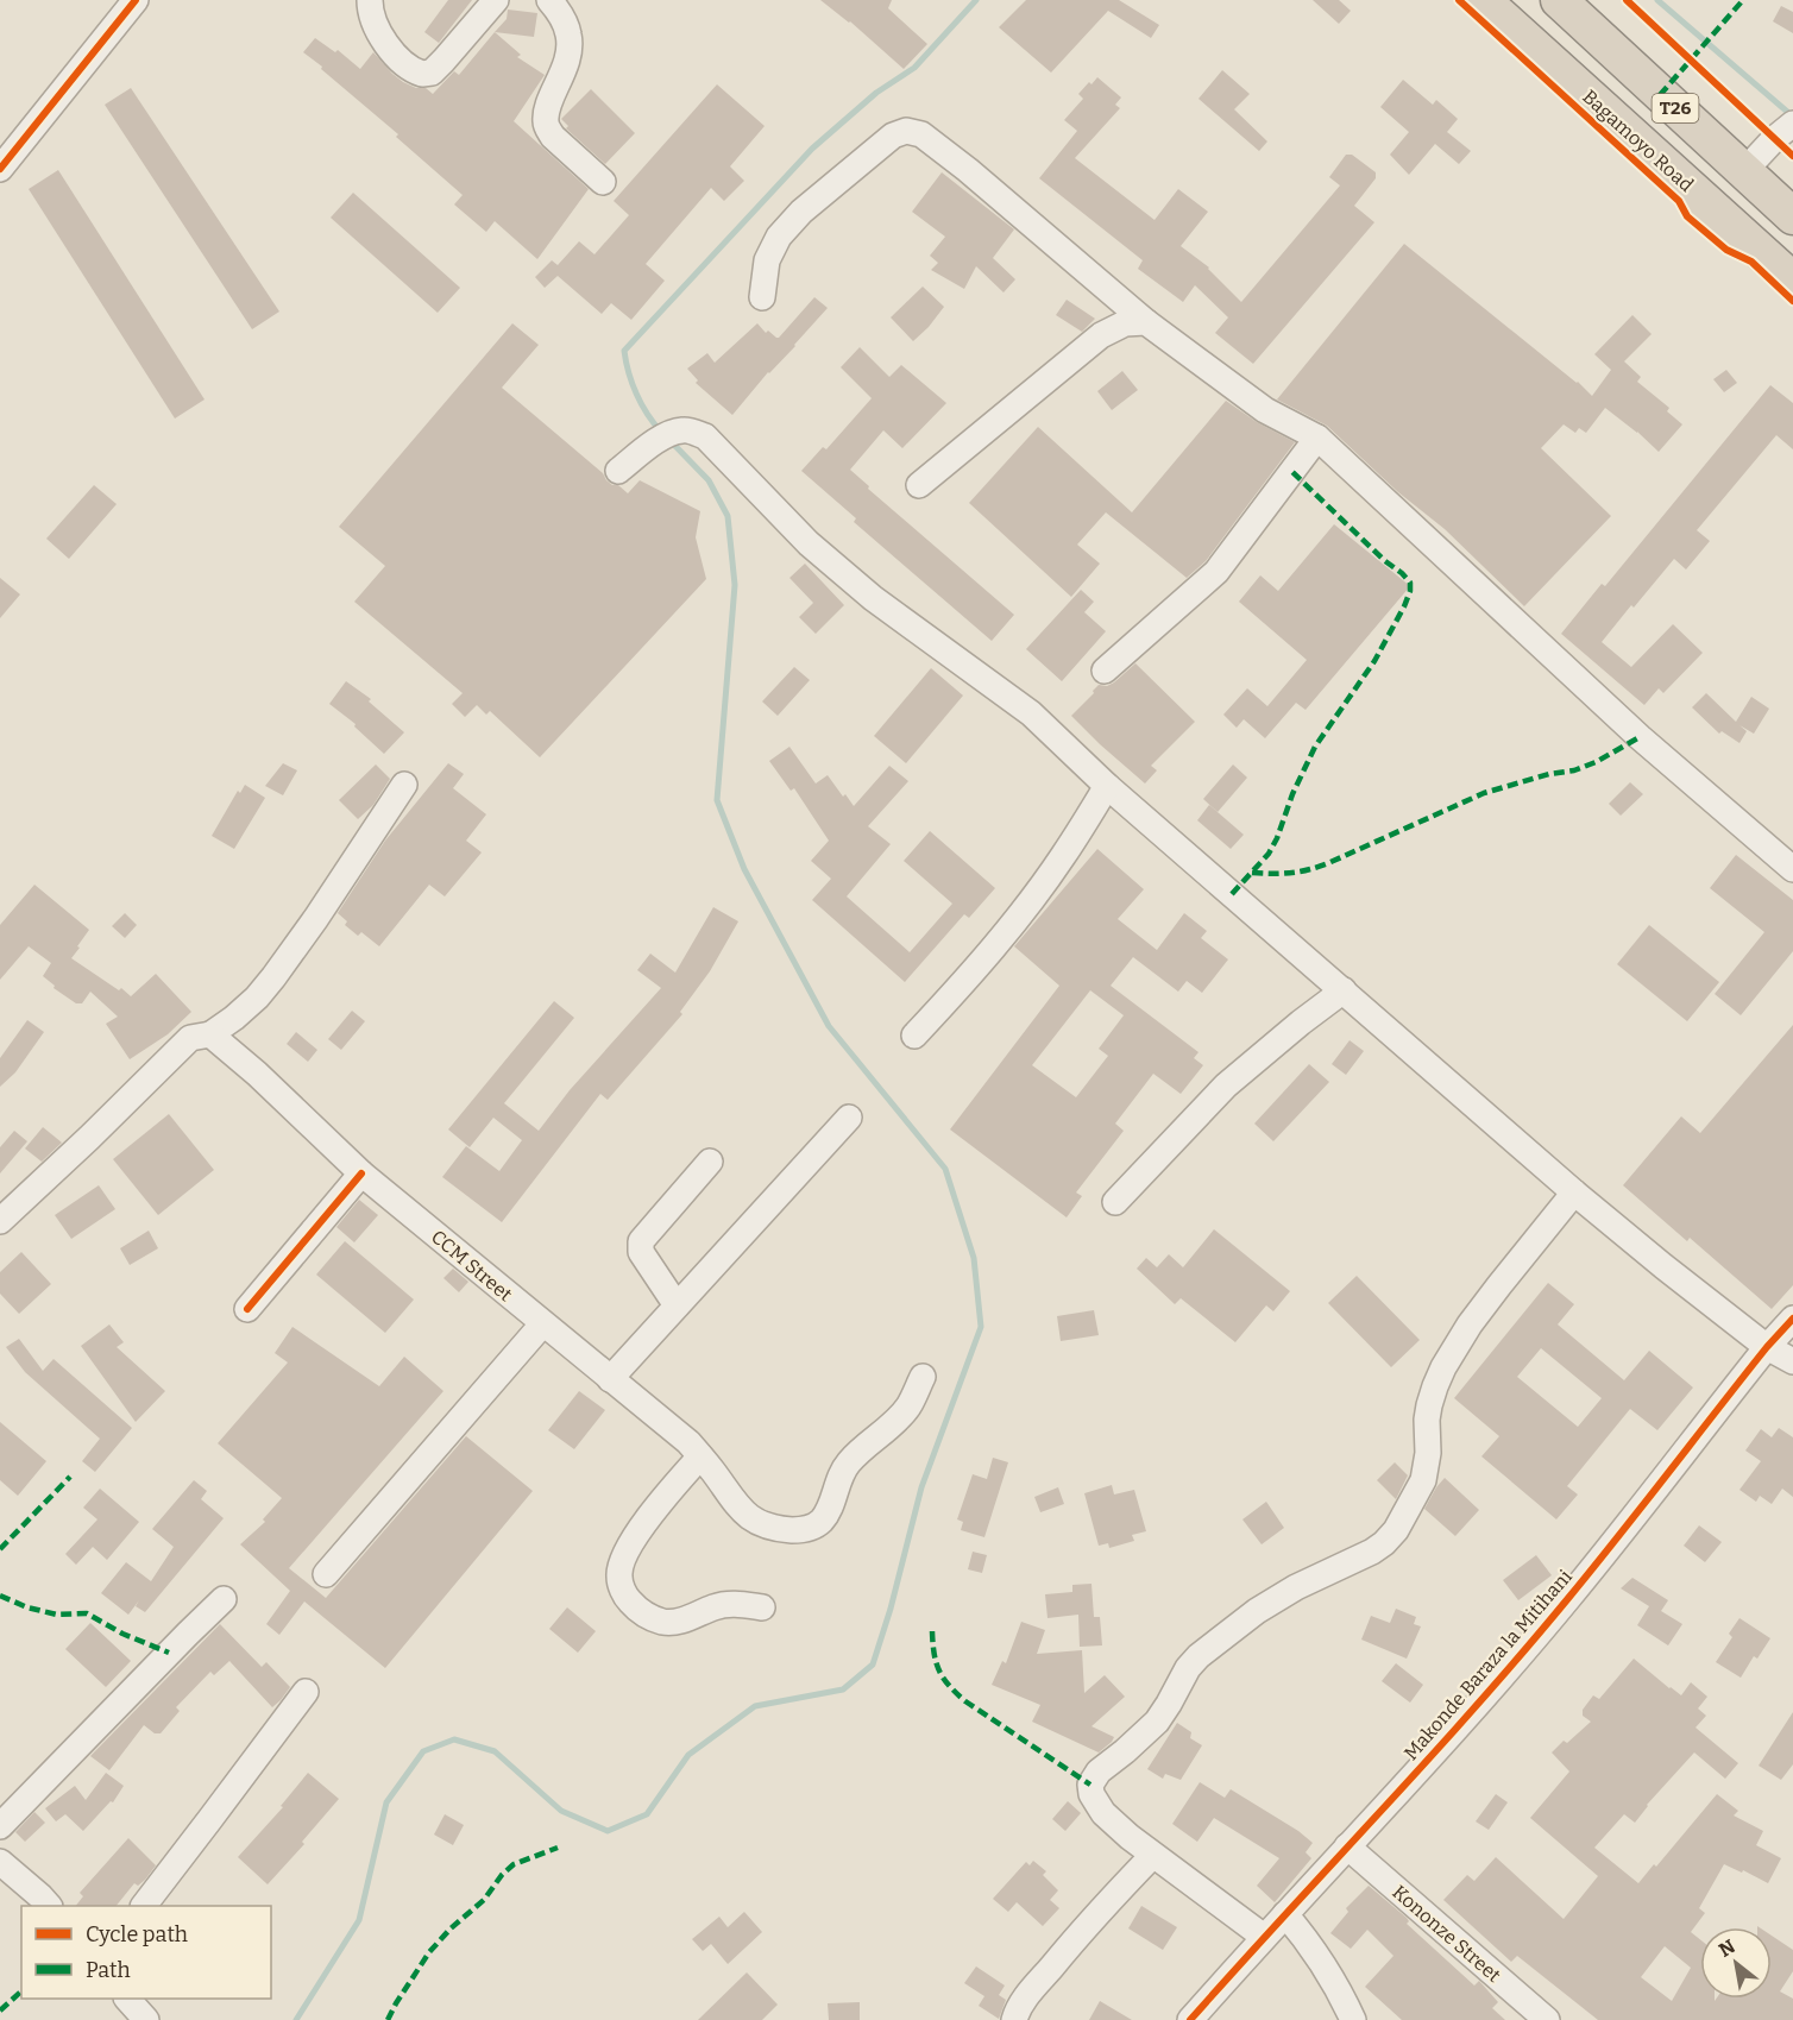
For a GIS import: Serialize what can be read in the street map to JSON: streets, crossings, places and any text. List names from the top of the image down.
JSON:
{
  "streets": {
    "highway": ["T26", "Bagamoyo Road"],
    "street": ["CCM Street", "Makonde Baraza la Mitihani", "Kononze Street"]
  },
  "crossings": [
    ["Makonde Baraza la Mitihani", "Kononze Street"]
  ],
  "legend": ["Cycle path", "Path"],
  "north": "top left"
}
